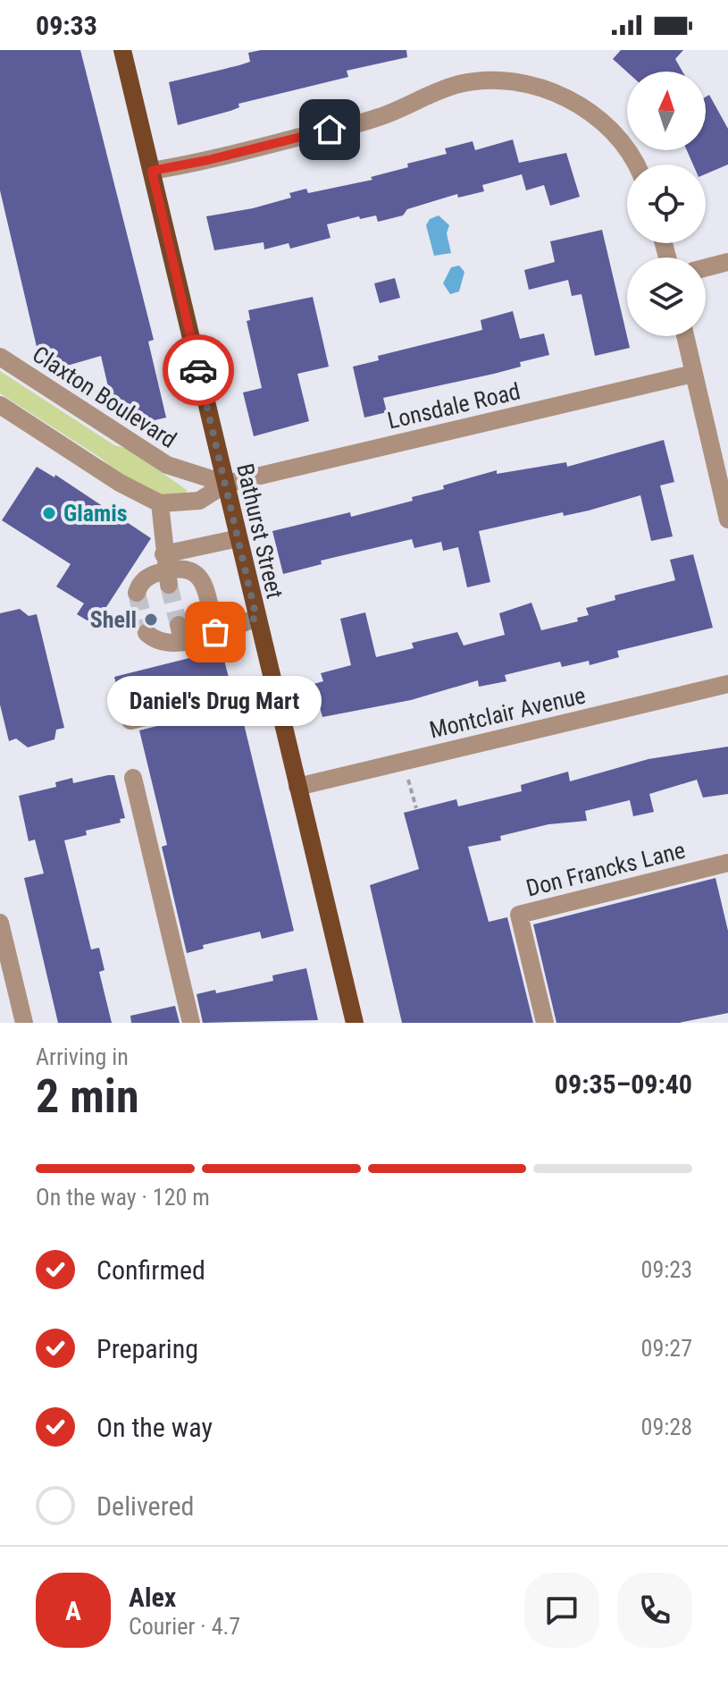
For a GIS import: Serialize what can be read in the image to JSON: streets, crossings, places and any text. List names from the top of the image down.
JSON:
{
  "streets": {
    "main road": ["Bathurst Street"],
    "street": [
      "Claxton Boulevard",
      "Lonsdale Road",
      "Montclair Avenue",
      "Don Francks Lane"
    ]
  },
  "crossings": [
    ["Claxton Boulevard", "Lonsdale Road"],
    ["Claxton Boulevard", "Bathurst Street"],
    ["Lonsdale Road", "Bathurst Street"],
    ["Bathurst Street", "Montclair Avenue"]
  ],
  "places": ["Glamis", "Shell", "Daniel's Drug Mart"],
  "north": "top",
  "page": {
    "status": "09:33",
    "bubble": "Daniel's Drug Mart",
    "heading": ["2 min", "Arriving in", "09:35–09:40"],
    "panel": ["Alex", "Courier · 4.7"],
    "bar": "On the way · 120 m",
    "list": [
      ["Confirmed", "09:23"],
      ["Preparing", "09:27"],
      ["On the way", "09:28"],
      "Delivered"
    ],
    "round": "A"
  }
}
